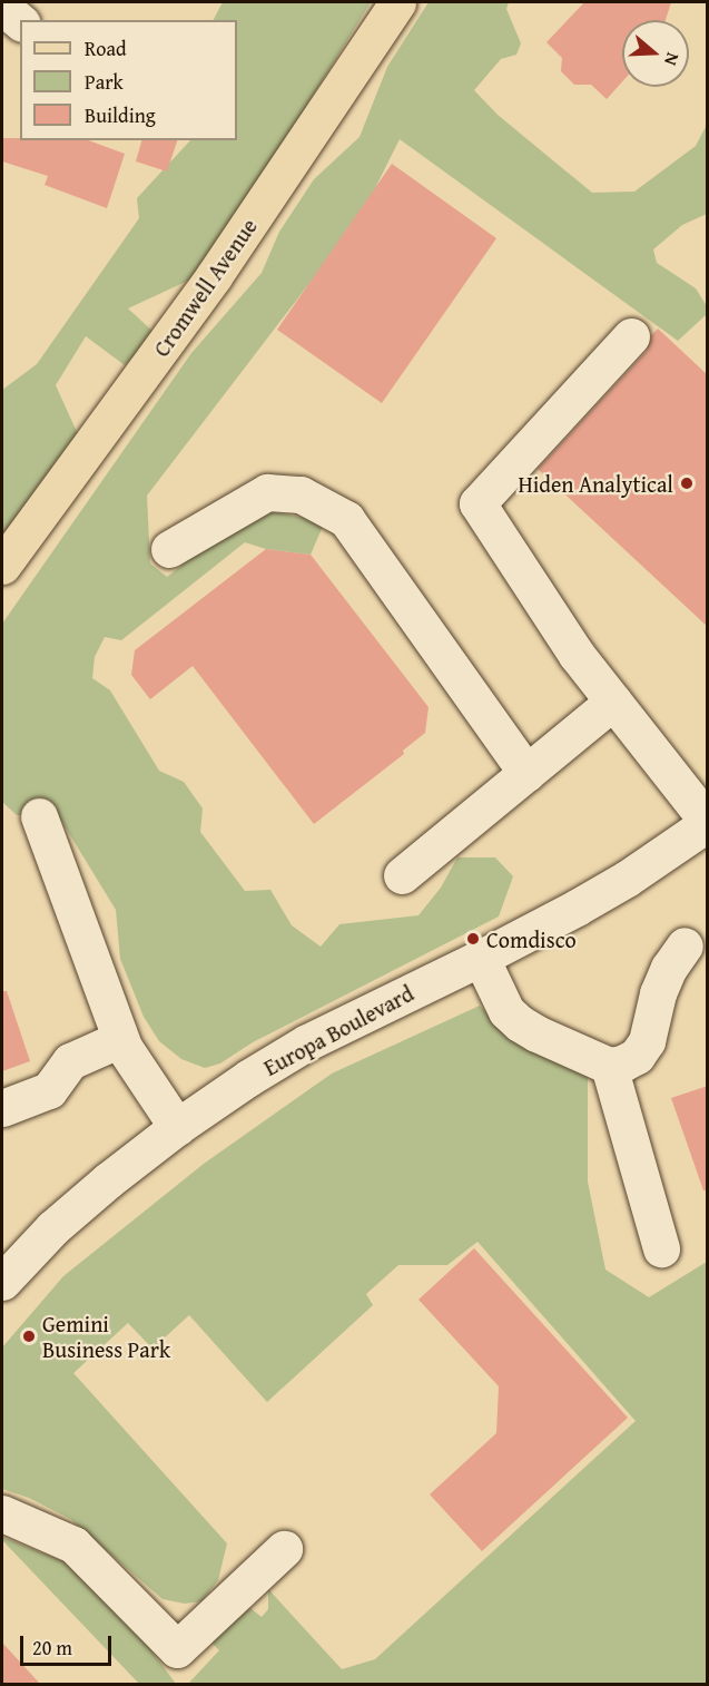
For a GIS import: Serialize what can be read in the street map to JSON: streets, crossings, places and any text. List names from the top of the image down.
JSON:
{
  "streets": {
    "main road": ["Cromwell Avenue"],
    "street": ["Europa Boulevard"]
  },
  "places": ["Hiden Analytical", "Comdisco", "Gemini Business Park"],
  "legend": ["Road", "Park", "Building"],
  "scale_bar": "20 m",
  "north": "right"
}
